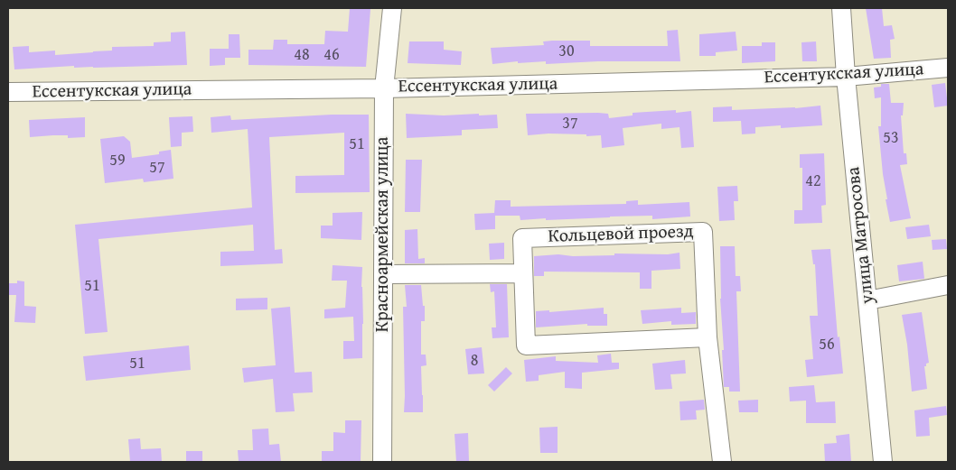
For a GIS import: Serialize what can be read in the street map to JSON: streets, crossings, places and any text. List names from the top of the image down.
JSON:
{
  "streets": {
    "street": [
      "Ессентукская улица",
      "Красноармейская улица",
      "Кольцевой проезд",
      "улица Матросова"
    ]
  },
  "crossings": [
    ["Ессентукская улица", "Красноармейская улица"],
    ["Ессентукская улица", "улица Матросова"]
  ],
  "house_numbers": [
    "30",
    "48",
    "46",
    "37",
    "53",
    "51",
    "59",
    "57",
    "42",
    "51",
    "56",
    "8",
    "51"
  ]
}
